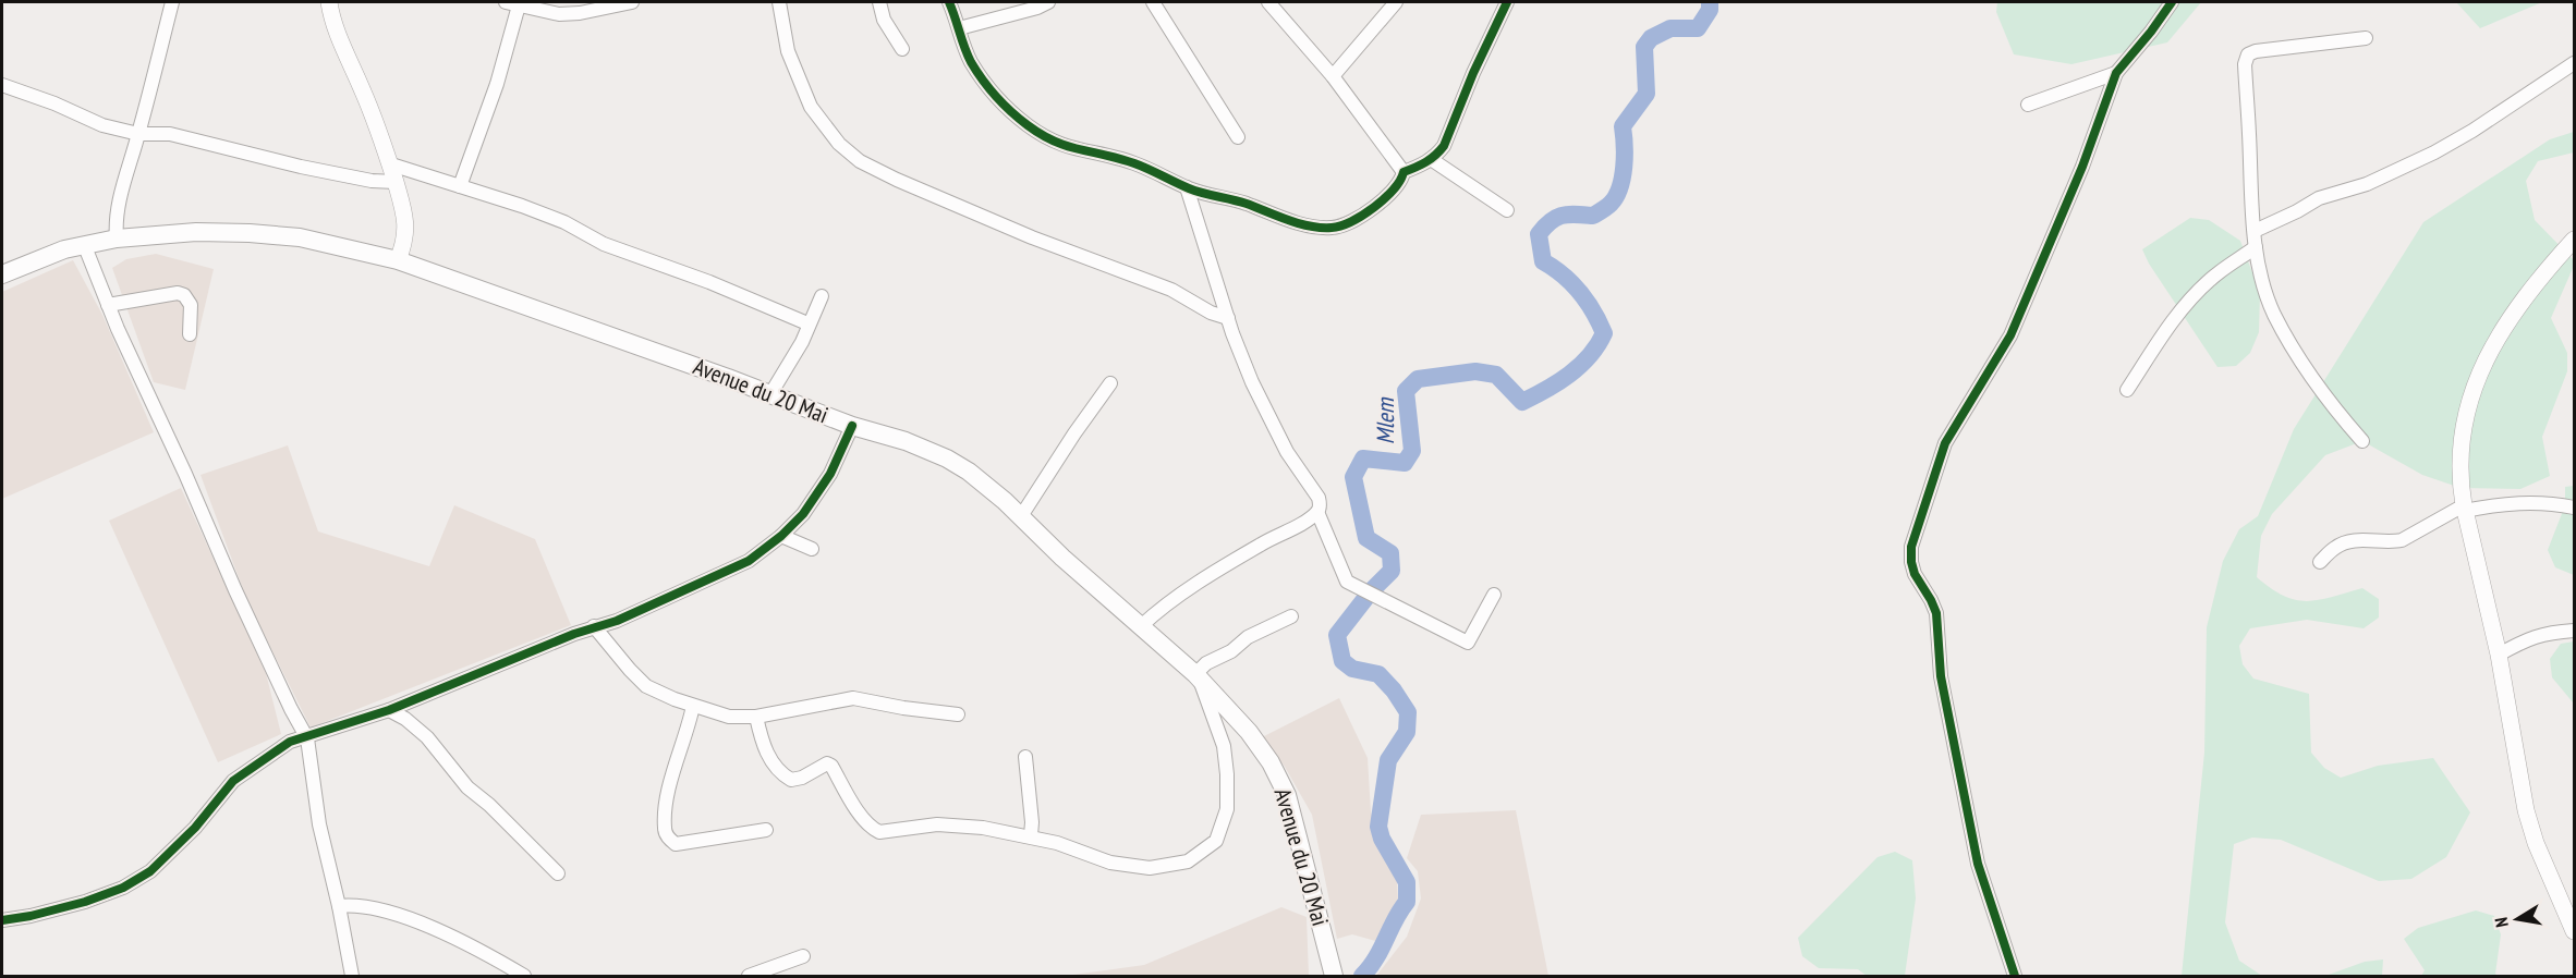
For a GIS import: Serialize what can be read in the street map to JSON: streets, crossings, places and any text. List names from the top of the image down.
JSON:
{
  "streets": {
    "main road": ["Avenue du 20 Mai"]
  },
  "water": ["Mlem"],
  "north": "left"
}
